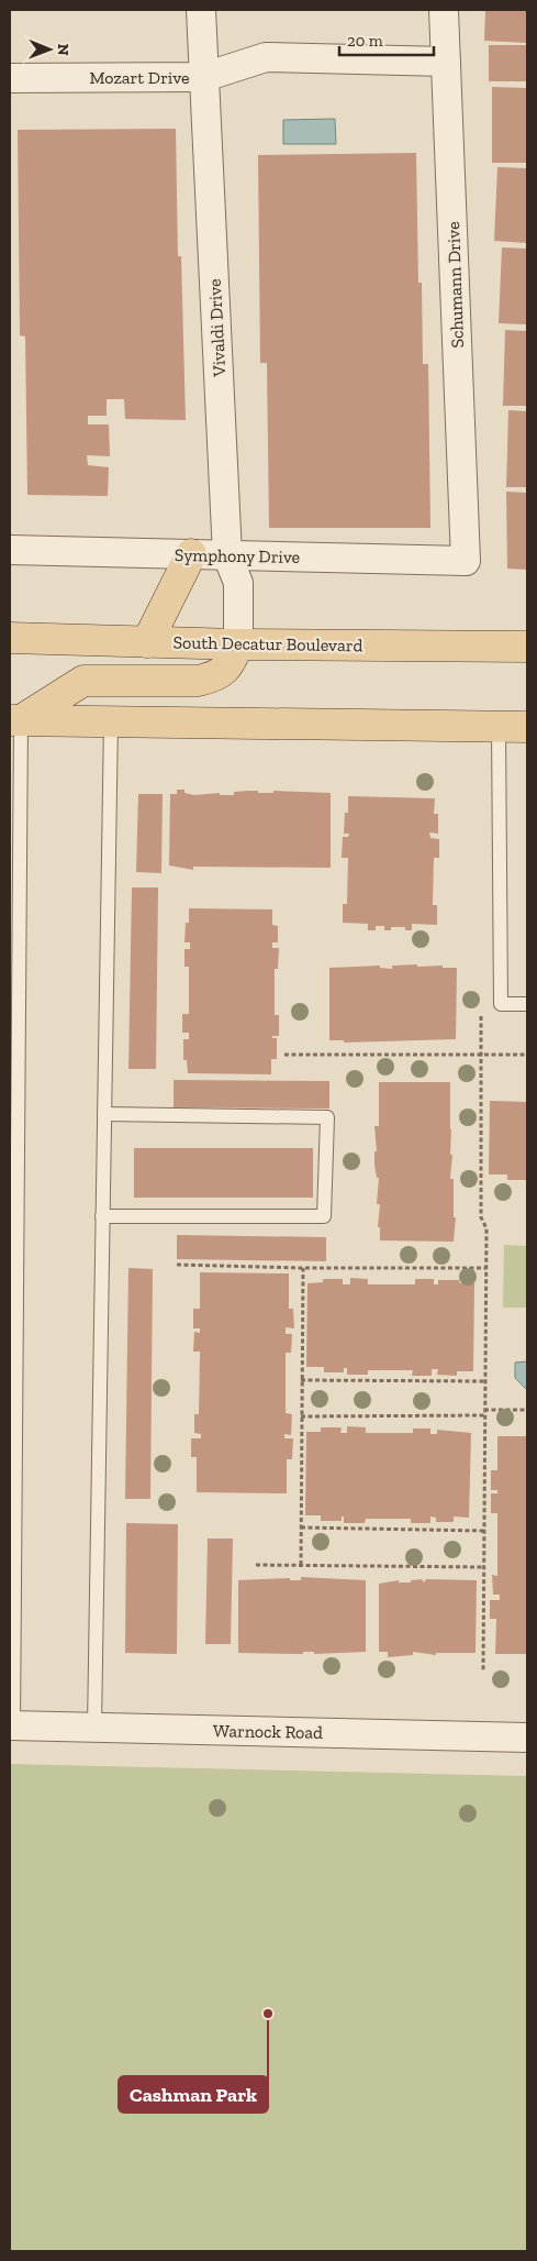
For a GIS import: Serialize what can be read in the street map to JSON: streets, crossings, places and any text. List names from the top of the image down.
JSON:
{
  "streets": {
    "main road": ["South Decatur Boulevard"],
    "street": [
      "Mozart Drive",
      "Schumann Drive",
      "Vivaldi Drive",
      "Symphony Drive",
      "Warnock Road"
    ]
  },
  "crossings": [
    ["Mozart Drive", "Schumann Drive"],
    ["Mozart Drive", "Vivaldi Drive"],
    ["Schumann Drive", "Symphony Drive"],
    ["Vivaldi Drive", "Symphony Drive"],
    ["Vivaldi Drive", "South Decatur Boulevard"]
  ],
  "places": ["Cashman Park"],
  "scale_bar": "20 m",
  "north": "right"
}
